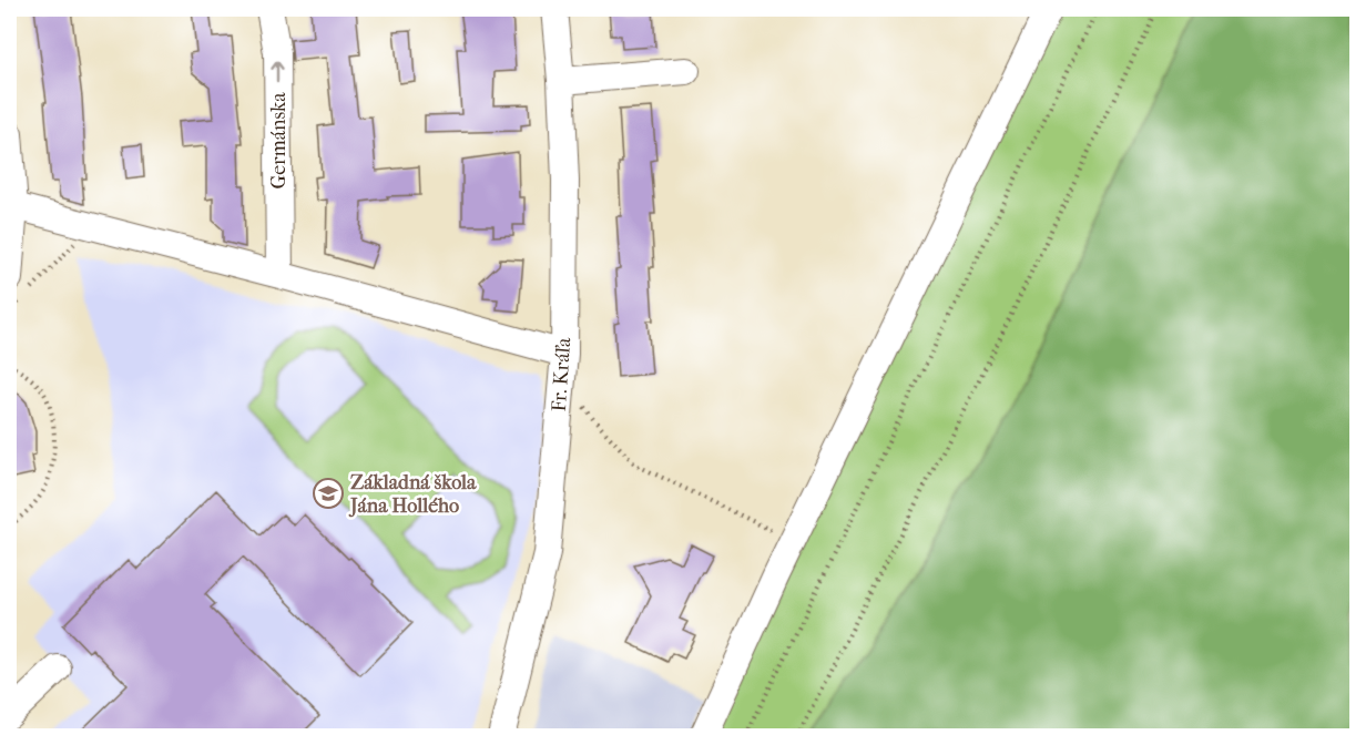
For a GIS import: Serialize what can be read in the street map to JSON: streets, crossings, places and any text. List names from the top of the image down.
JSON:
{
  "streets": {
    "street": ["Germánska", "Fr. Kráľa"]
  },
  "one_way": ["Germánska"],
  "places": {
    "school or university": ["Základná škola Jána Hollého"]
  }
}
